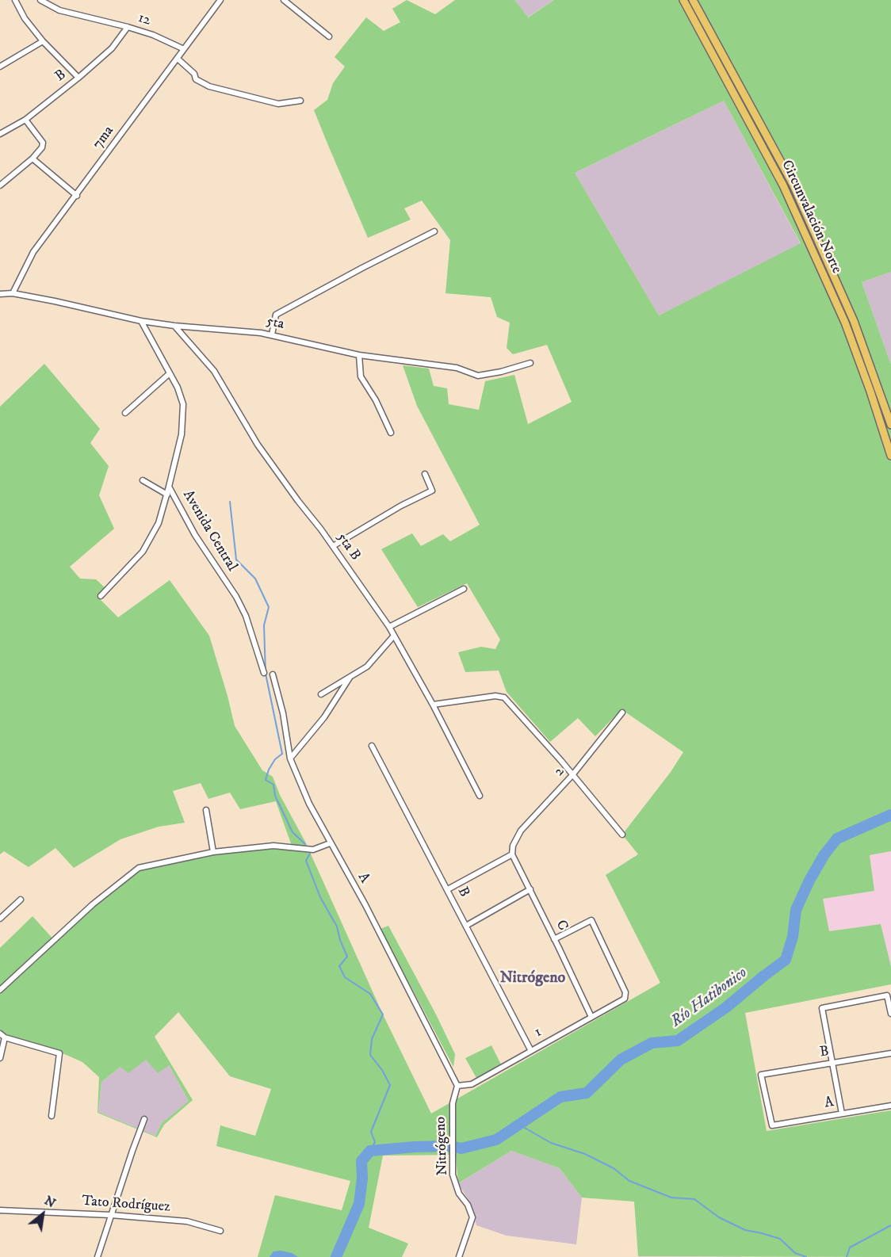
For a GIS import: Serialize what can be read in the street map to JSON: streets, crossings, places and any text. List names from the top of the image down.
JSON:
{
  "streets": {
    "highway": ["Circunvalación Norte"],
    "street": [
      "12",
      "B",
      "7ma",
      "5ta",
      "Avenida Central",
      "5ta B",
      "2",
      "A",
      "C",
      "1",
      "Nitrógeno",
      "Tato Rodríguez"
    ]
  },
  "crossings": [
    ["12", "B"],
    ["12", "7ma"],
    ["B", "A"],
    ["B", "1"],
    ["7ma", "5ta"],
    ["5ta", "Avenida Central"],
    ["5ta", "5ta B"],
    ["2", "C"],
    ["A", "1"],
    ["A", "Nitrógeno"],
    ["C", "1"],
    ["1", "Nitrógeno"]
  ],
  "districts": ["Nitrógeno"],
  "water": ["Río Hatibonico"],
  "north": "top right"
}
